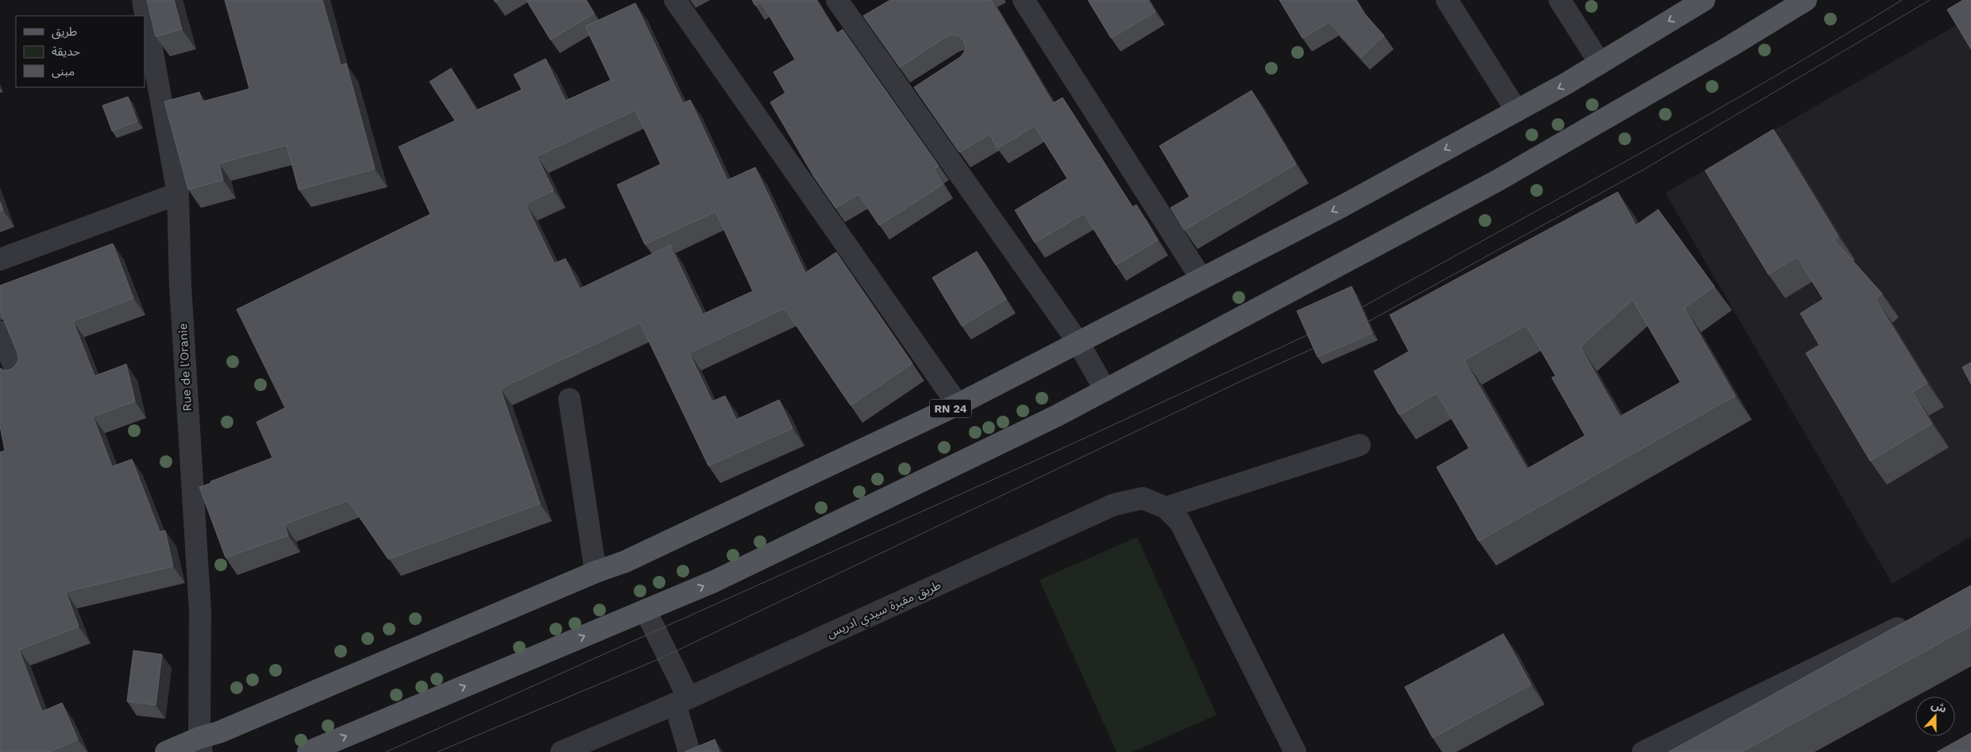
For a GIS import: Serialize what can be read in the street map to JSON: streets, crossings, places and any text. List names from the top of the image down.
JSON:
{
  "streets": {
    "main road": ["RN 24"],
    "street": ["Rue de l'Oranie", "طريق مقبرة سيدي ادريس"]
  },
  "crossings": [
    ["Rue de l'Oranie", "RN 24"]
  ],
  "legend": ["طريق", "حديقة", "مبنى"],
  "north": "top"
}
